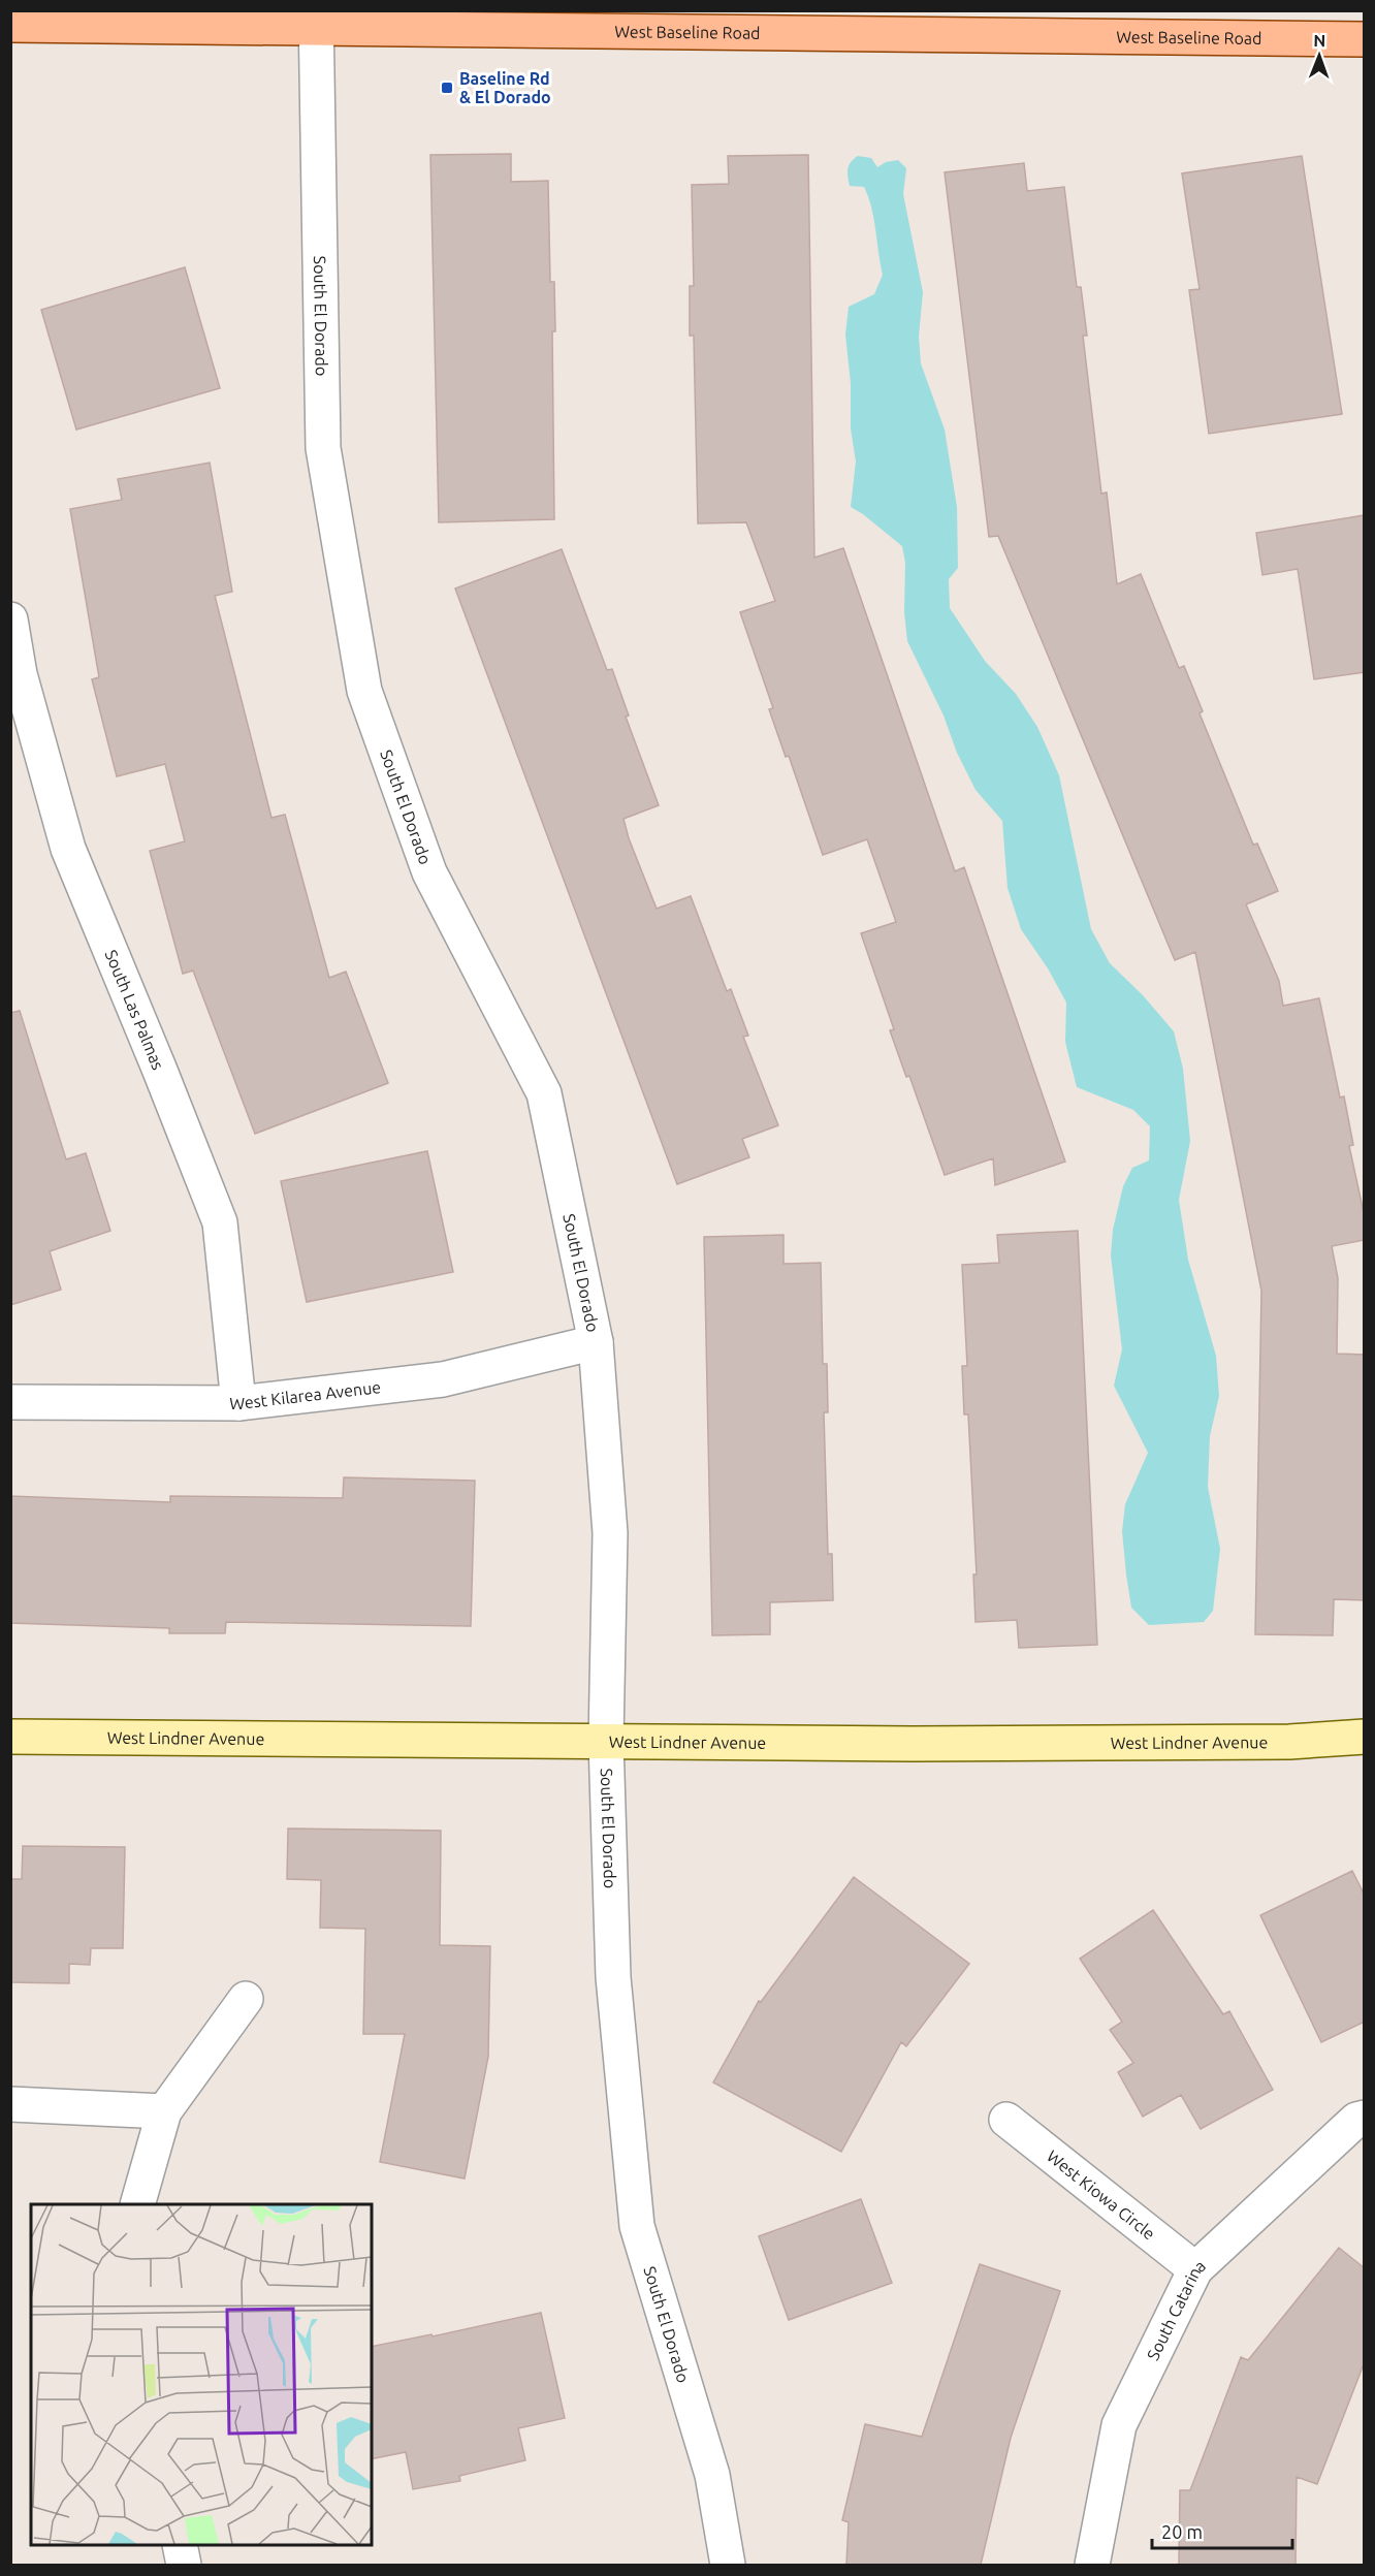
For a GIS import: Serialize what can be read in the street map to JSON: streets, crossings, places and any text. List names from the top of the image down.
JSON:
{
  "streets": {
    "main road": ["West Baseline Road"],
    "street": [
      "South El Dorado",
      "South Las Palmas",
      "West Kilarea Avenue",
      "West Lindner Avenue",
      "West Kiowa Circle",
      "South Catarina"
    ]
  },
  "crossings": [
    ["West Baseline Road", "South El Dorado"],
    ["South El Dorado", "West Kilarea Avenue"],
    ["South El Dorado", "West Lindner Avenue"],
    ["South Las Palmas", "West Kilarea Avenue"],
    ["West Kiowa Circle", "South Catarina"]
  ],
  "places": {
    "transit": ["Baseline Rd & El Dorado"]
  },
  "scale_bar": "20 m",
  "north": "top"
}
